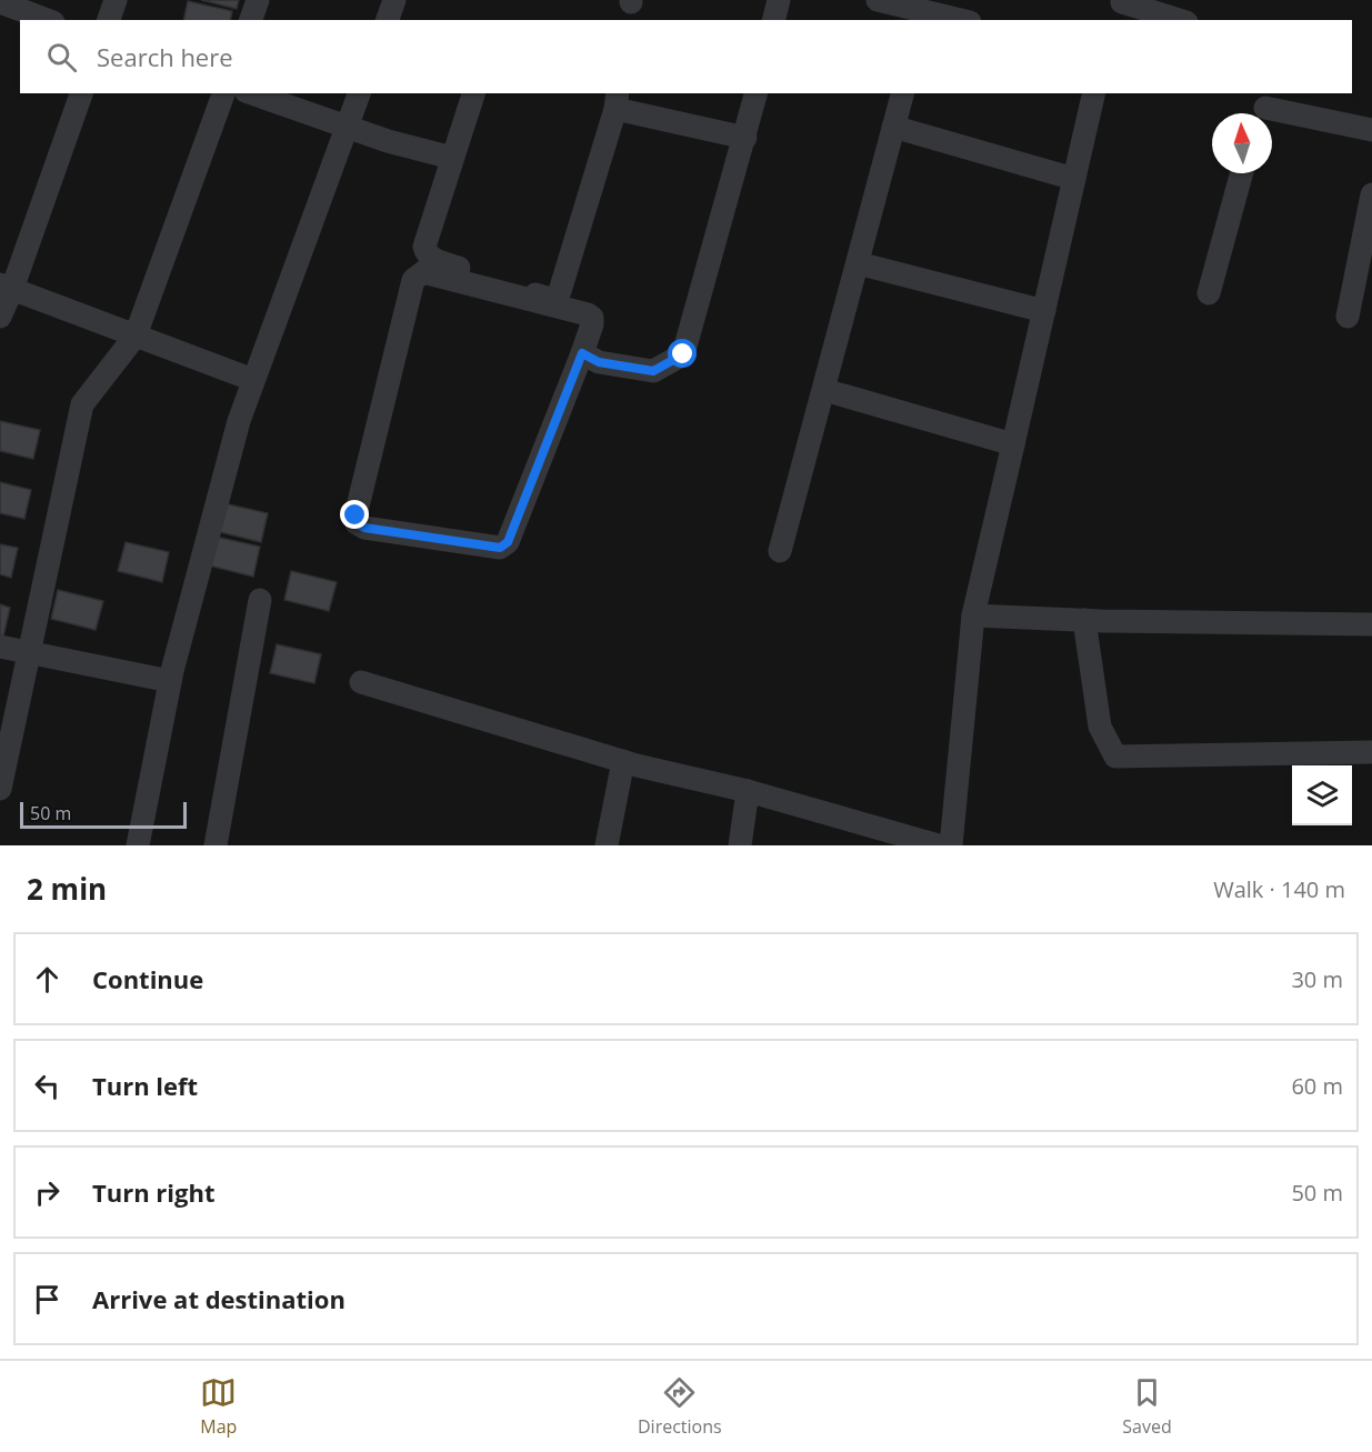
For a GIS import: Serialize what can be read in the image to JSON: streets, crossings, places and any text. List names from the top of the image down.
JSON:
{
  "scale_bar": "50 m",
  "north": "top",
  "page": {
    "search": "Search here",
    "scale": "50 m",
    "heading": ["2 min", "Walk · 140 m"],
    "list": [
      ["Continue", "30 m"],
      ["Turn left", "60 m"],
      ["Turn right", "50 m"],
      "Arrive at destination"
    ],
    "nav": ["Map", "Directions", "Saved"]
  }
}
